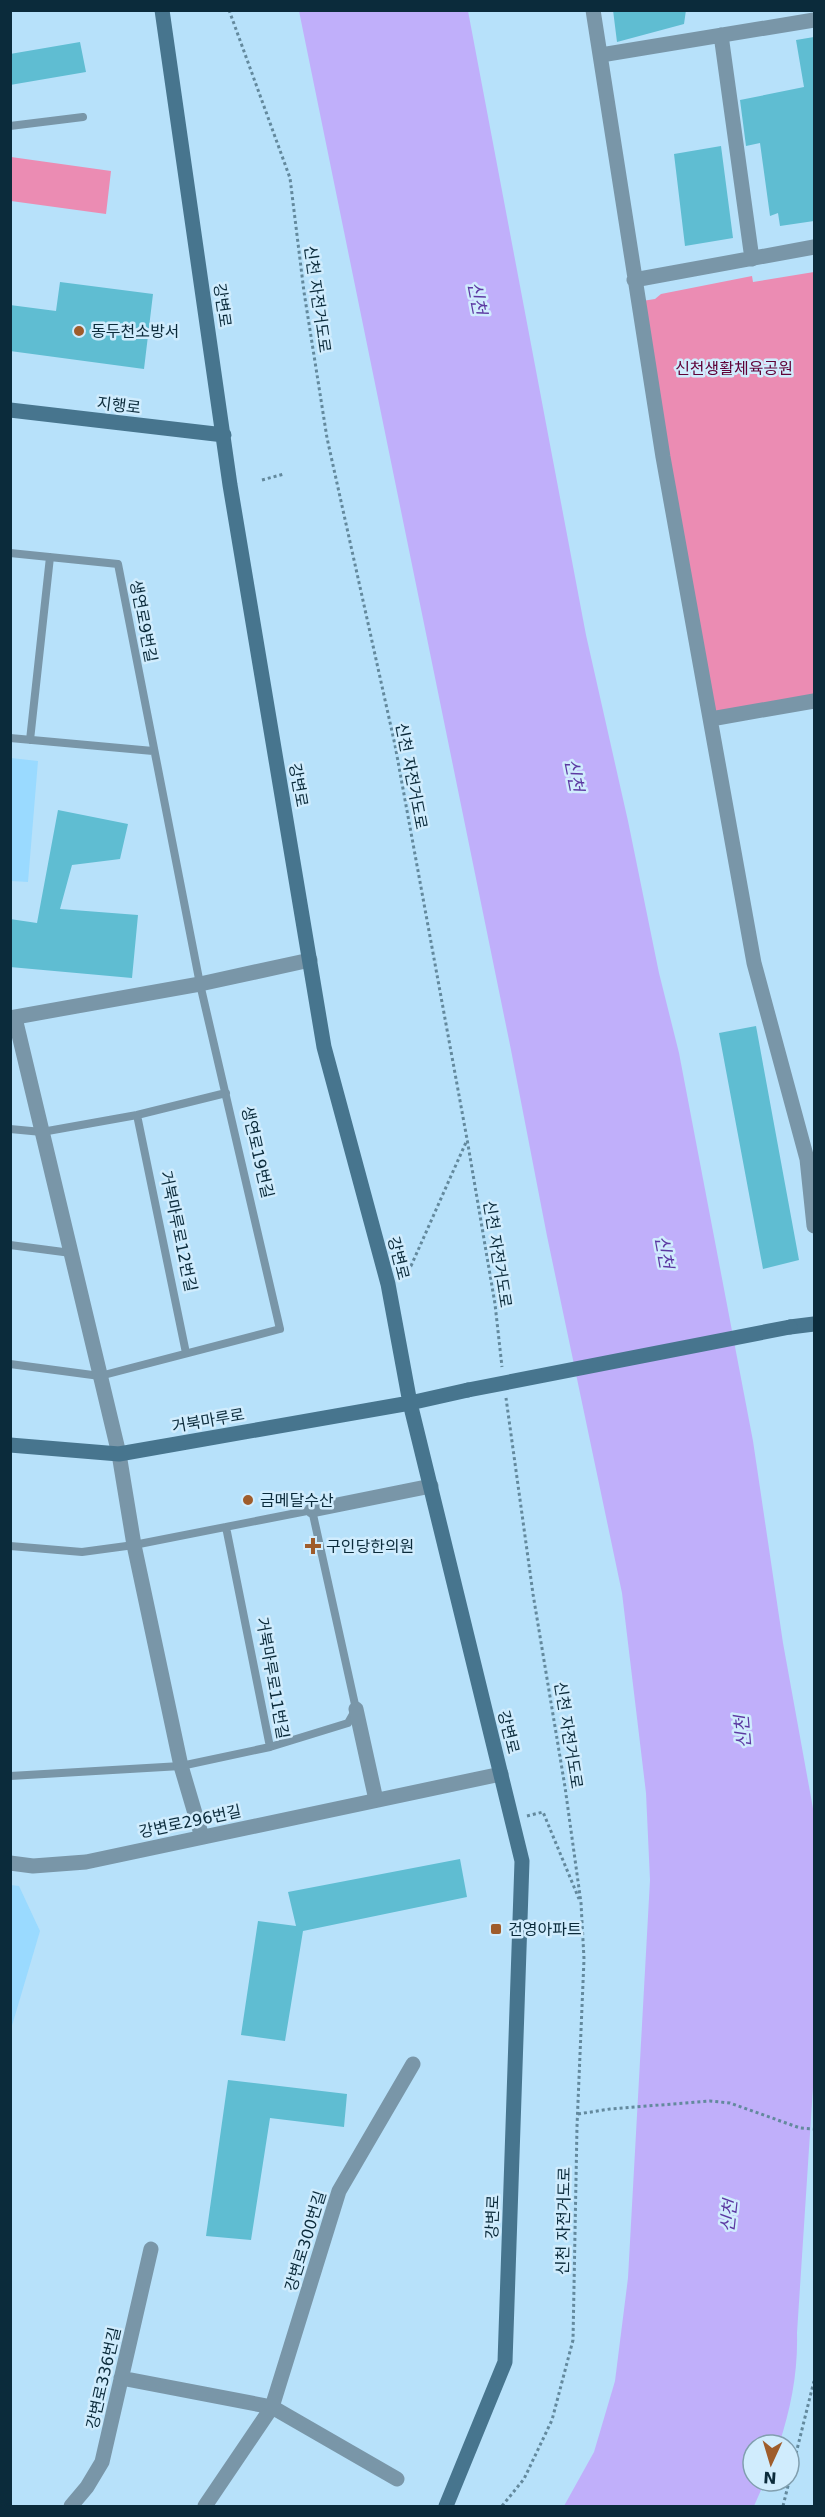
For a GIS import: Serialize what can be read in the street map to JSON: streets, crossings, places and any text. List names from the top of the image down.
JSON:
{
  "streets": {
    "main road": ["강변로", "지행로", "거북마루로"],
    "street": ["강변로296번길", "강변로300번길", "강변로336번길"],
    "lane": [
      "생연로9번길",
      "생연로19번길",
      "거북마루로12번길",
      "거북마루로11번길"
    ],
    "path": ["신천 자전거도로"]
  },
  "crossings": [
    ["강변로", "지행로"],
    ["강변로", "거북마루로"],
    ["강변로", "강변로296번길"],
    ["생연로9번길", "생연로19번길"],
    ["생연로19번길", "거북마루로12번길"]
  ],
  "water": ["신천"],
  "parks": ["신천생활체육공원"],
  "places": {
    "other": ["동두천소방서", "금메달수산"],
    "health": ["구인당한의원"],
    "transit": ["건영아파트"]
  },
  "north": "bottom"
}
